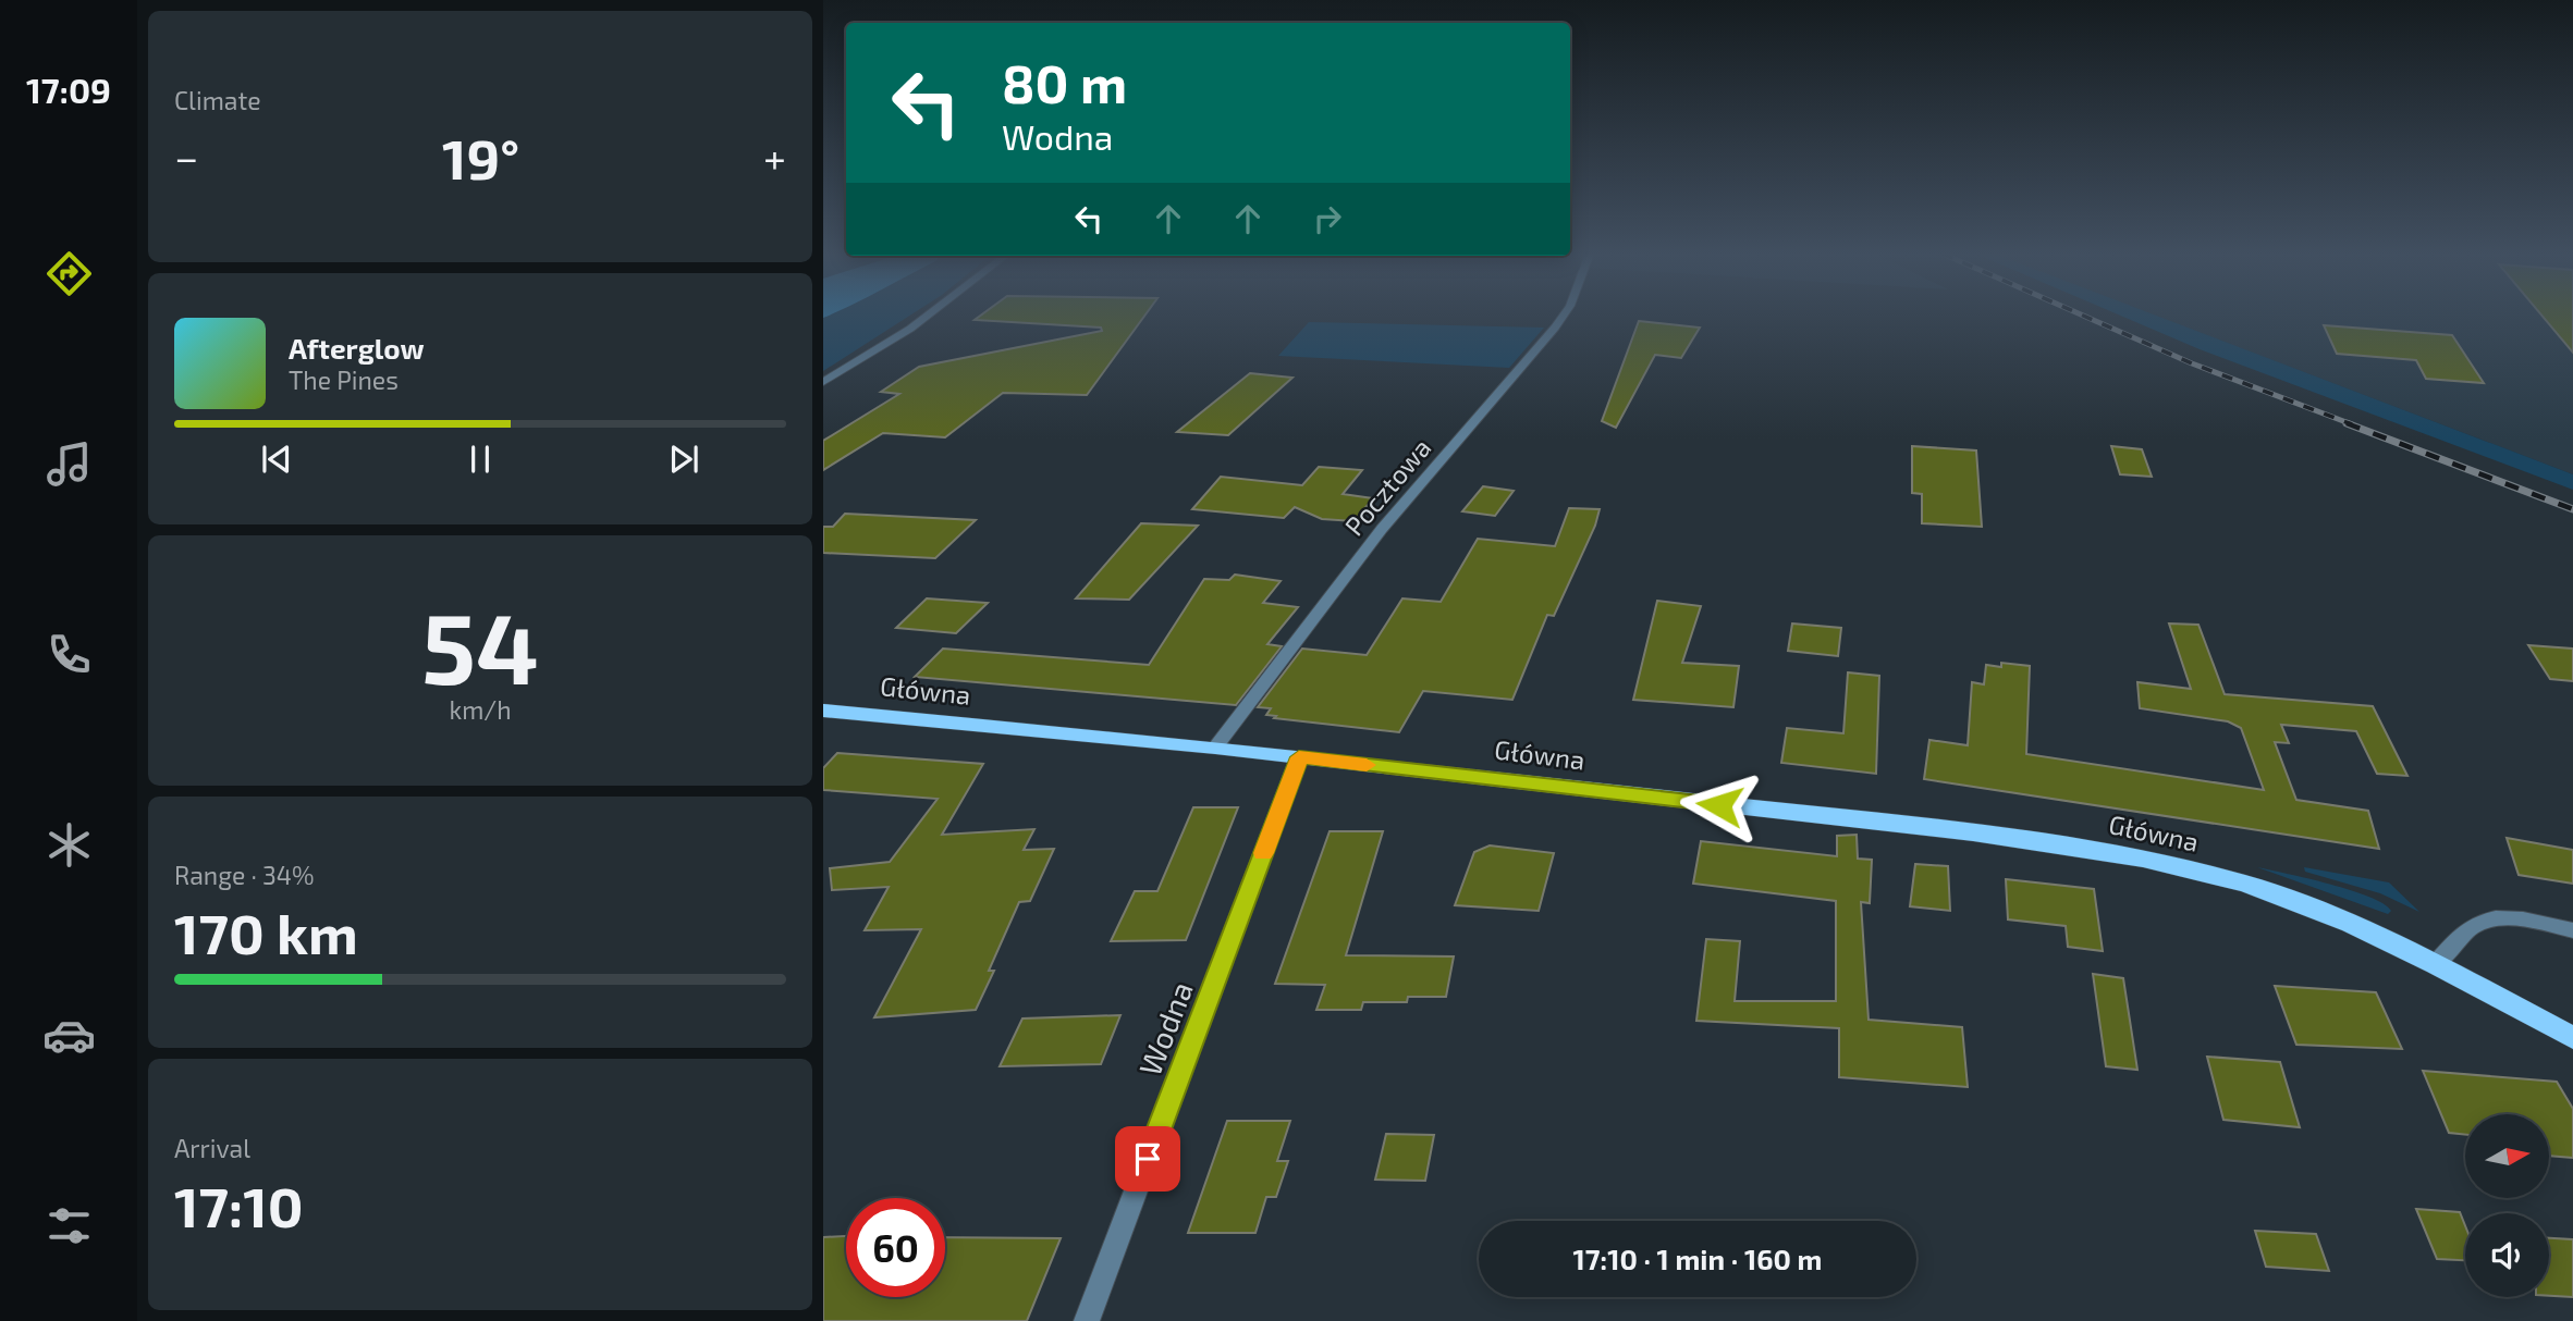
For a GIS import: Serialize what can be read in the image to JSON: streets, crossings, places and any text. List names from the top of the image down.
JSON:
{
  "streets": {
    "main road": ["Główna"],
    "street": ["Pocztowa", "Wodna"]
  },
  "crossings": [
    ["Pocztowa", "Główna"],
    ["Główna", "Wodna"]
  ],
  "north": "right",
  "page": {
    "tabs": "17:09",
    "tile": [
      "Climate",
      ["54", "km/h"],
      ["Range · 34%", "170 km"],
      ["Arrival", "17:10"]
    ],
    "turn": ["80 m", "Wodna"],
    "heat": ["−", "19°", "+"],
    "song": ["Afterglow", "The Pines"],
    "limit": "60",
    "trip": "17:10 · 1 min · 160 m"
  }
}
